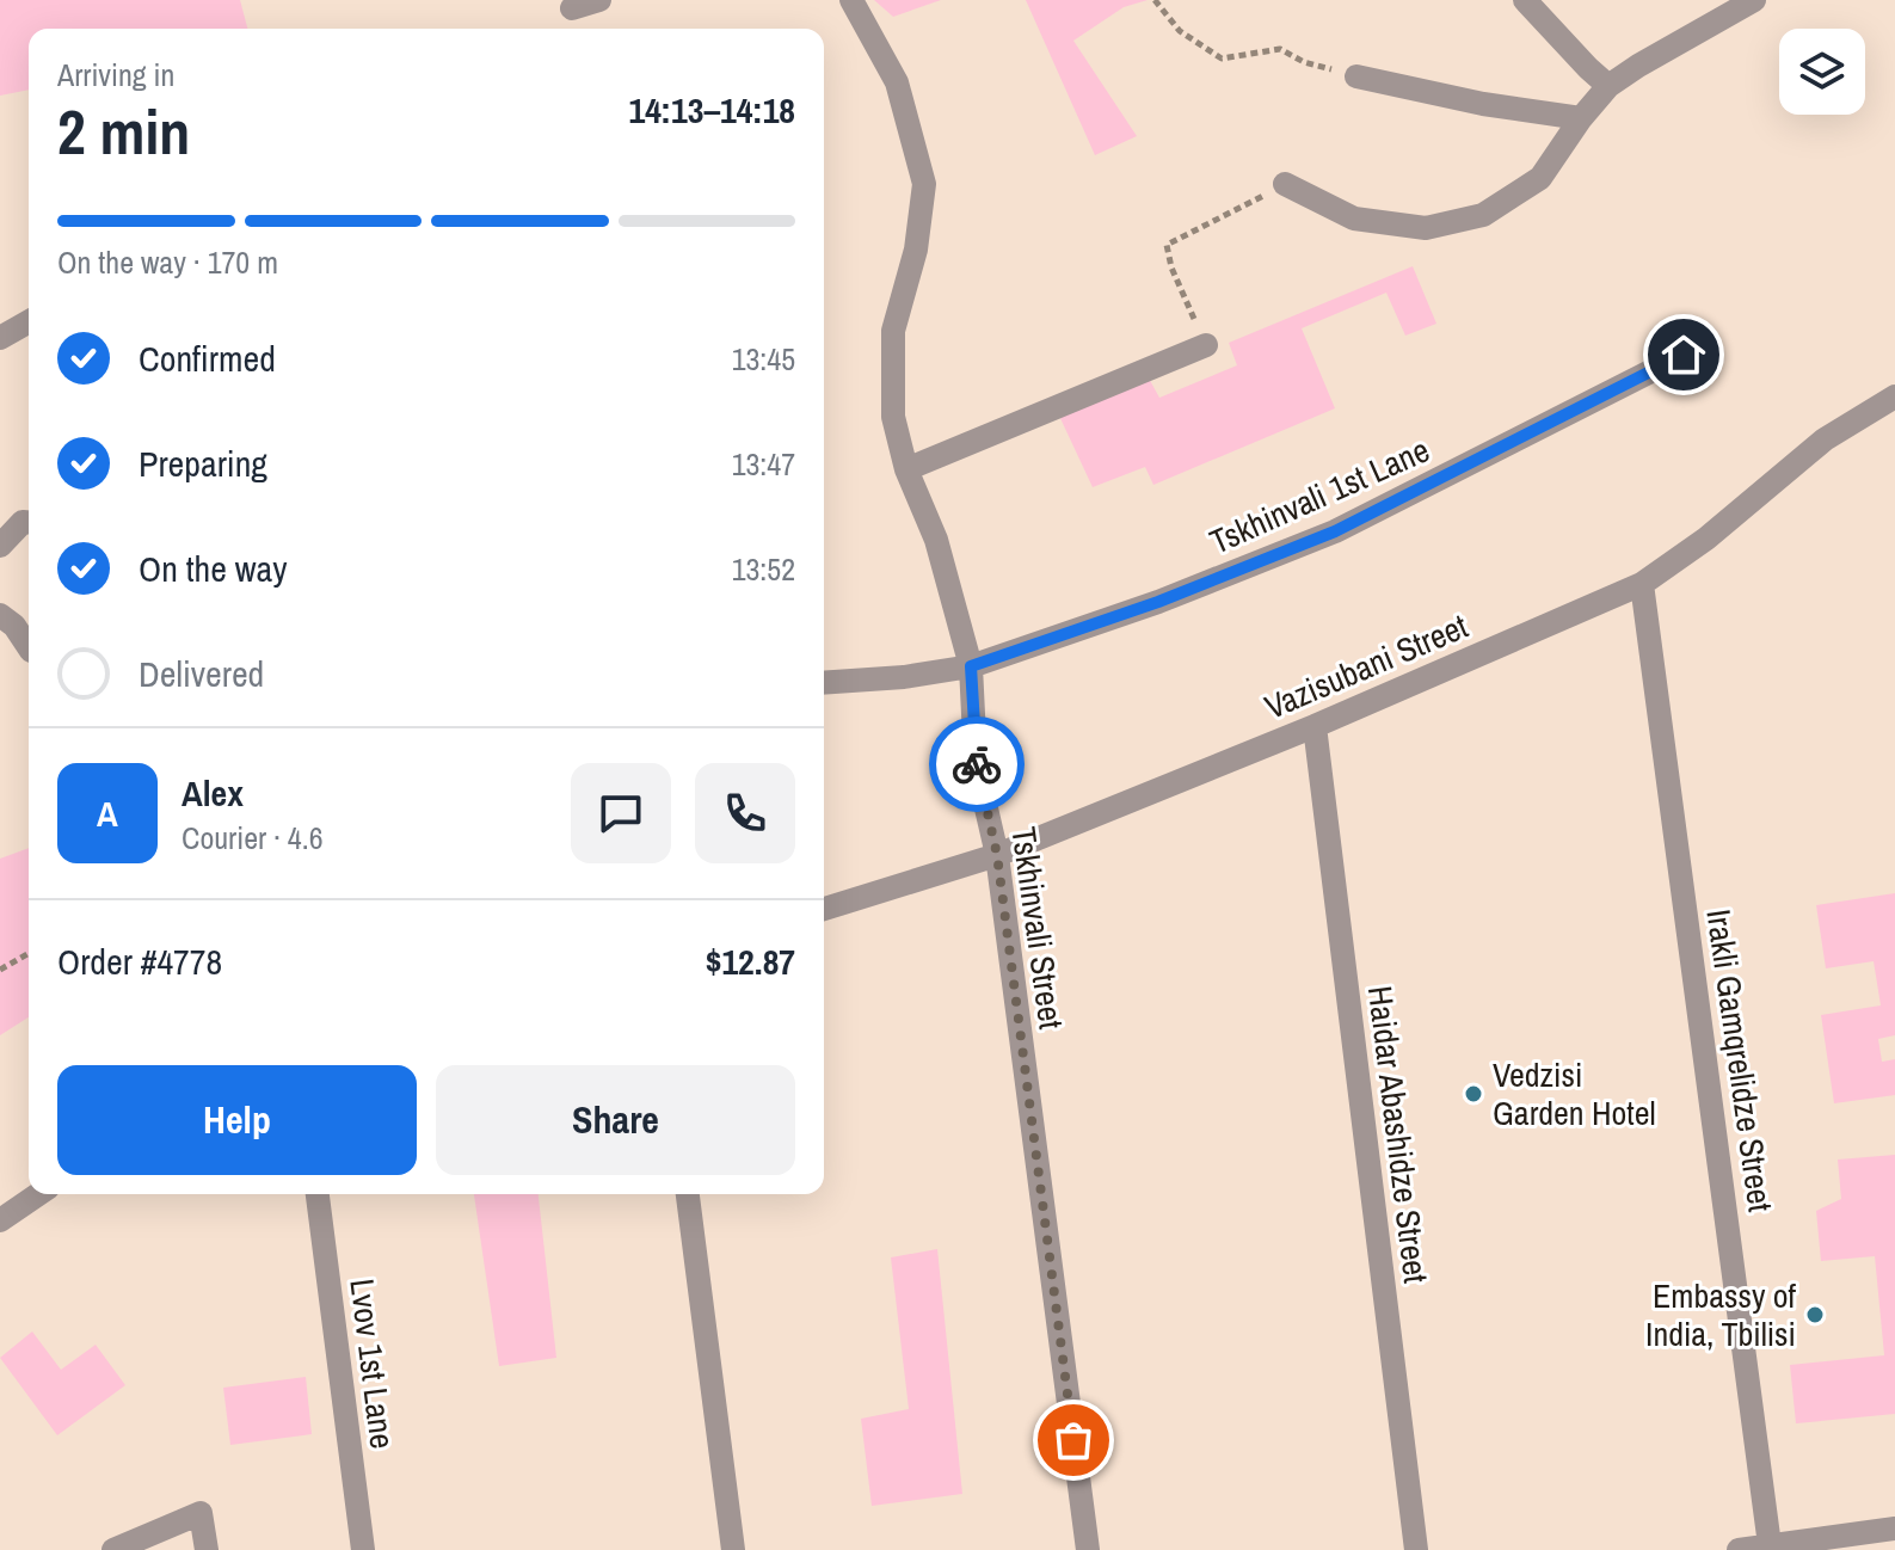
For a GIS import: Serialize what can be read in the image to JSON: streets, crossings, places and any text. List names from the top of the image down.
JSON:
{
  "streets": {
    "street": [
      "Tskhinvali 1st Lane",
      "Vazisubani Street",
      "Tskhinvali Street",
      "Irakli Gamqrelidze Street",
      "Haidar Abashidze Street",
      "Lvov 1st Lane"
    ]
  },
  "crossings": [
    ["Tskhinvali 1st Lane", "Tskhinvali Street"],
    ["Vazisubani Street", "Tskhinvali Street"],
    ["Vazisubani Street", "Irakli Gamqrelidze Street"],
    ["Vazisubani Street", "Haidar Abashidze Street"]
  ],
  "places": ["Vedzisi Garden Hotel", "Embassy of India, Tbilisi"],
  "page": {
    "heading": ["2 min", "Arriving in", "14:13–14:18"],
    "panel": [
      "Alex",
      "Courier · 4.6",
      "Order #4778",
      "$12.87"
    ],
    "bar": "On the way · 170 m",
    "list": [
      ["Confirmed", "13:45"],
      ["Preparing", "13:47"],
      ["On the way", "13:52"],
      "Delivered"
    ],
    "round": "A",
    "buttons": ["Help", "Share"]
  }
}
